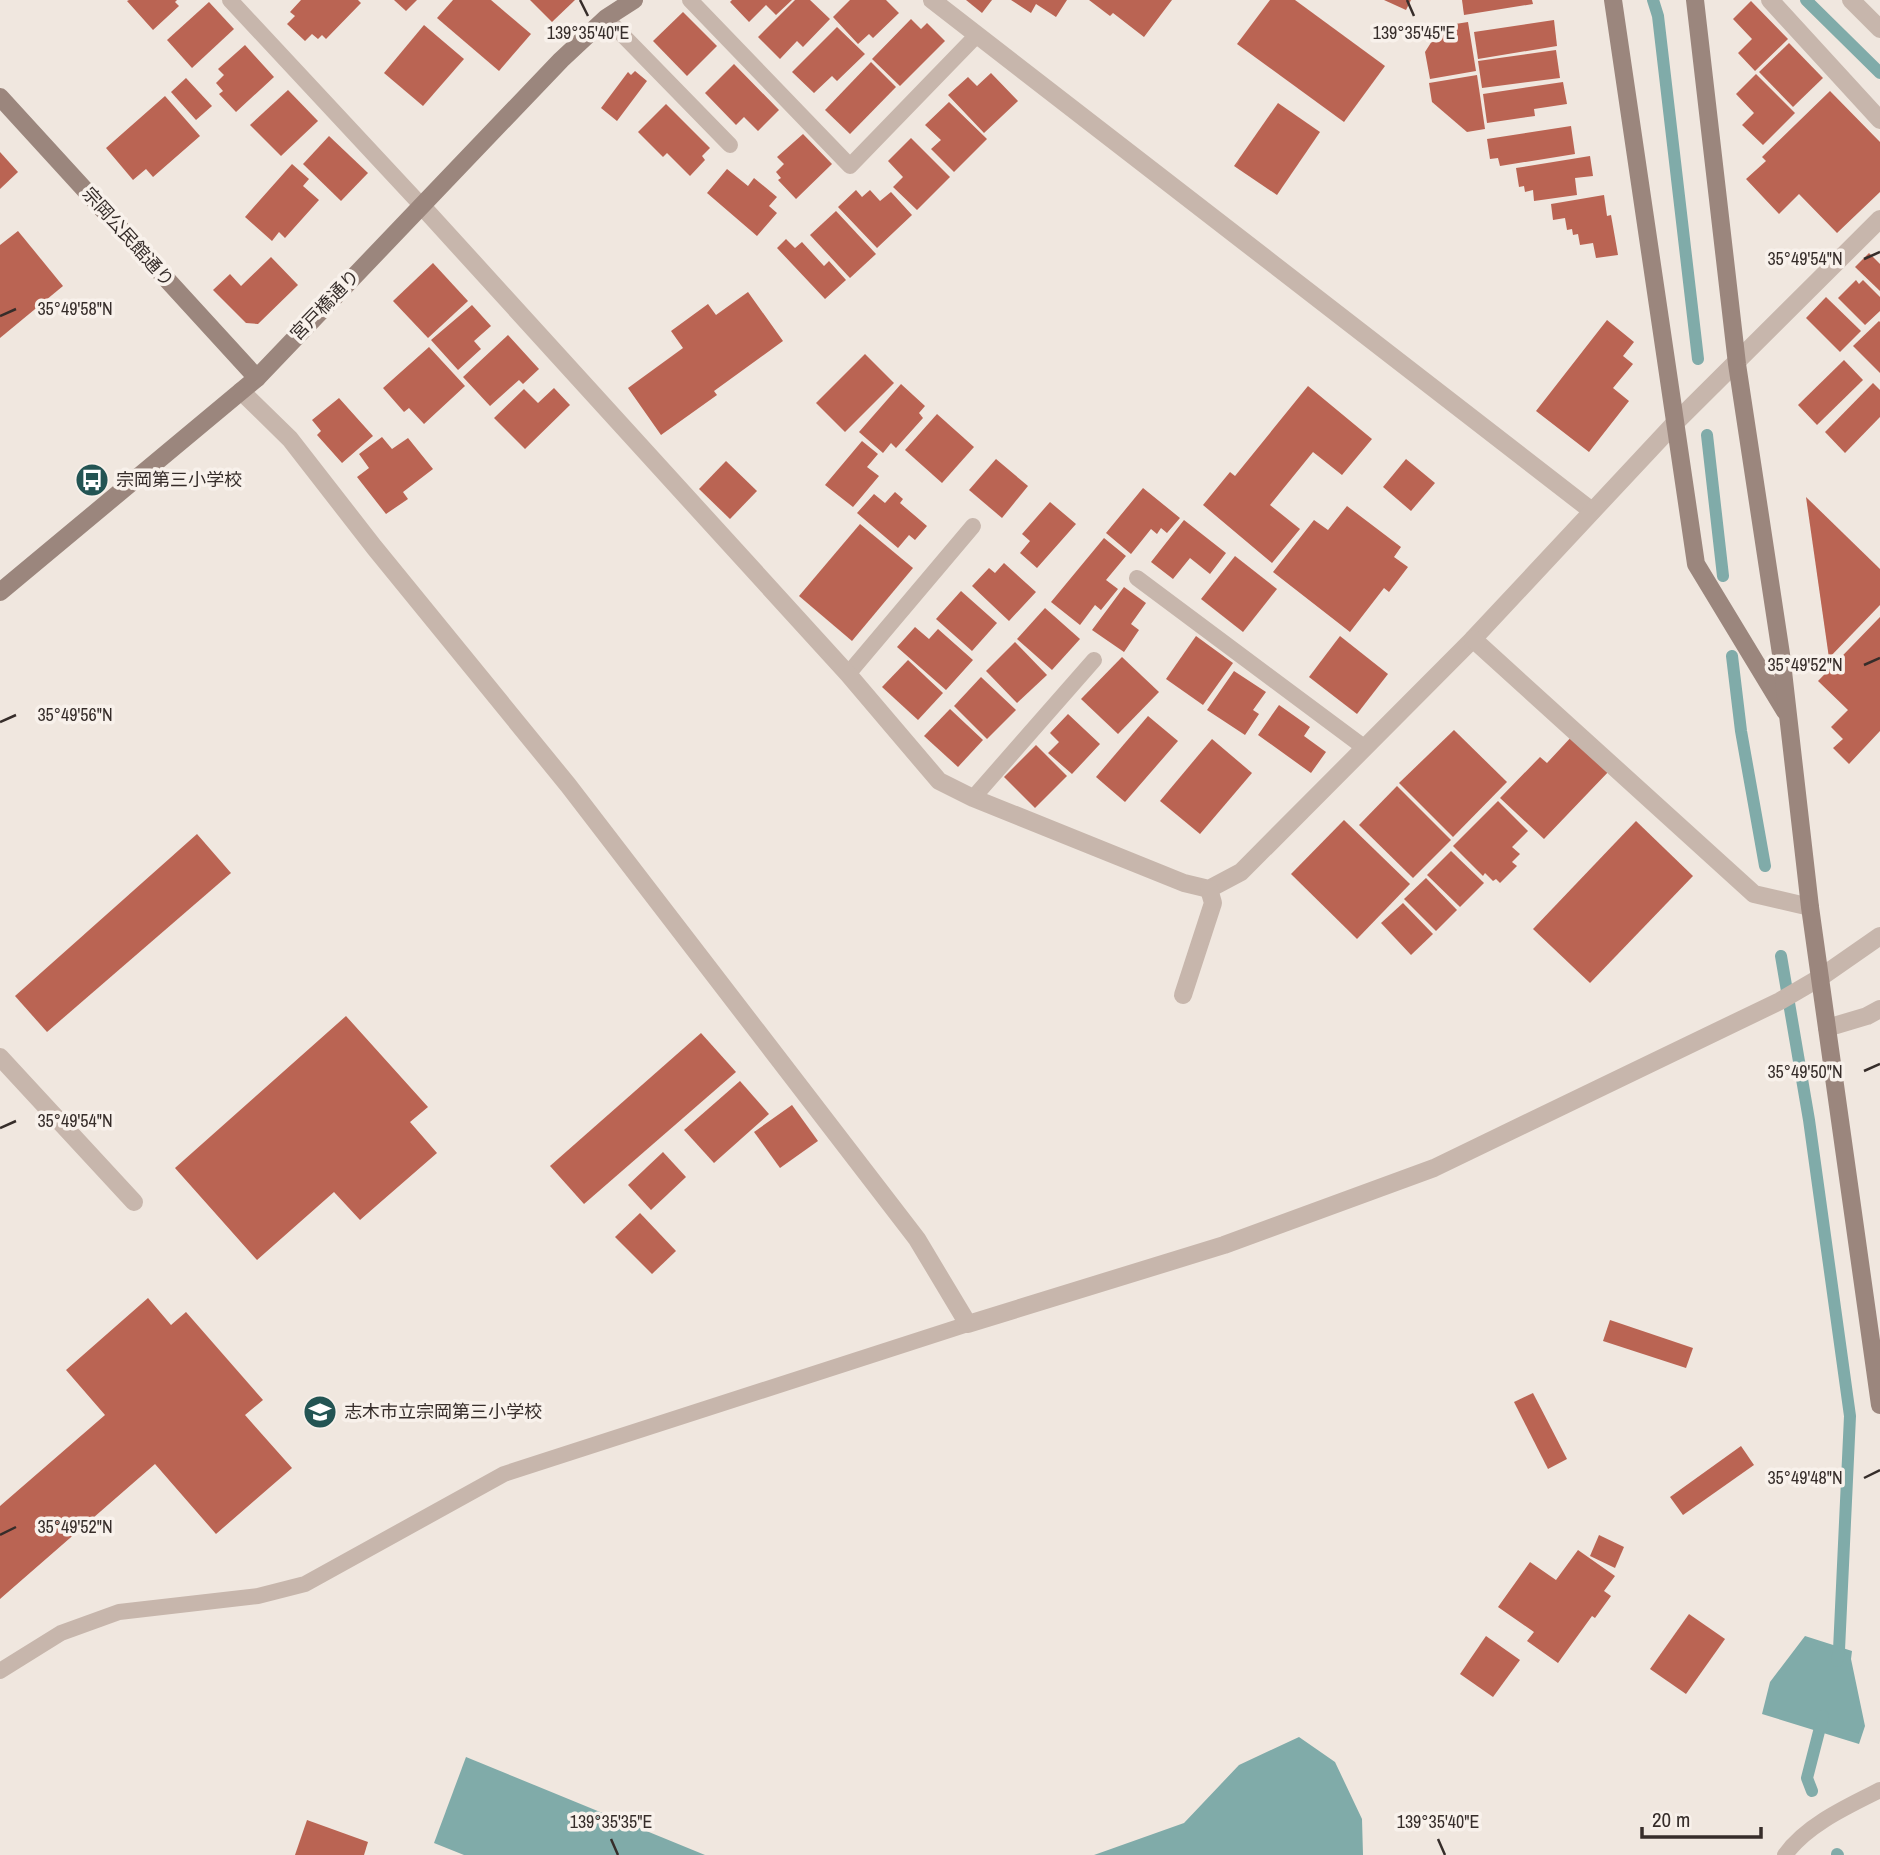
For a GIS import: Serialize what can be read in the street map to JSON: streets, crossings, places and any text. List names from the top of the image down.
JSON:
{
  "streets": {
    "street": ["宗岡公民館通り", "宮戸橋通り"]
  },
  "crossings": [
    ["宗岡公民館通り", "宮戸橋通り"]
  ],
  "places": {
    "bus stop": ["宗岡第三小学校"],
    "school or university": ["志木市立宗岡第三小学校"]
  },
  "scale_bar": "20 m",
  "coordinates": [
    "139°35'40\"E",
    "139°35'45\"E",
    "35°49'54\"N",
    "35°49'58\"N",
    "35°49'52\"N",
    "35°49'56\"N",
    "35°49'50\"N",
    "35°49'48\"N",
    "139°35'35\"E"
  ]
}
